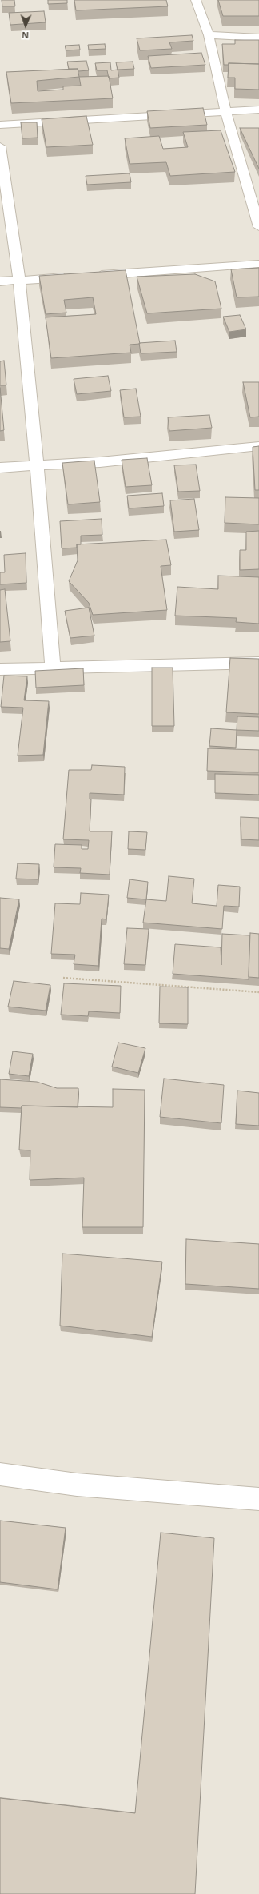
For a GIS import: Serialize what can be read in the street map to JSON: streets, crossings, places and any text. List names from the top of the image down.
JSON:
{
  "north": "bottom"
}
